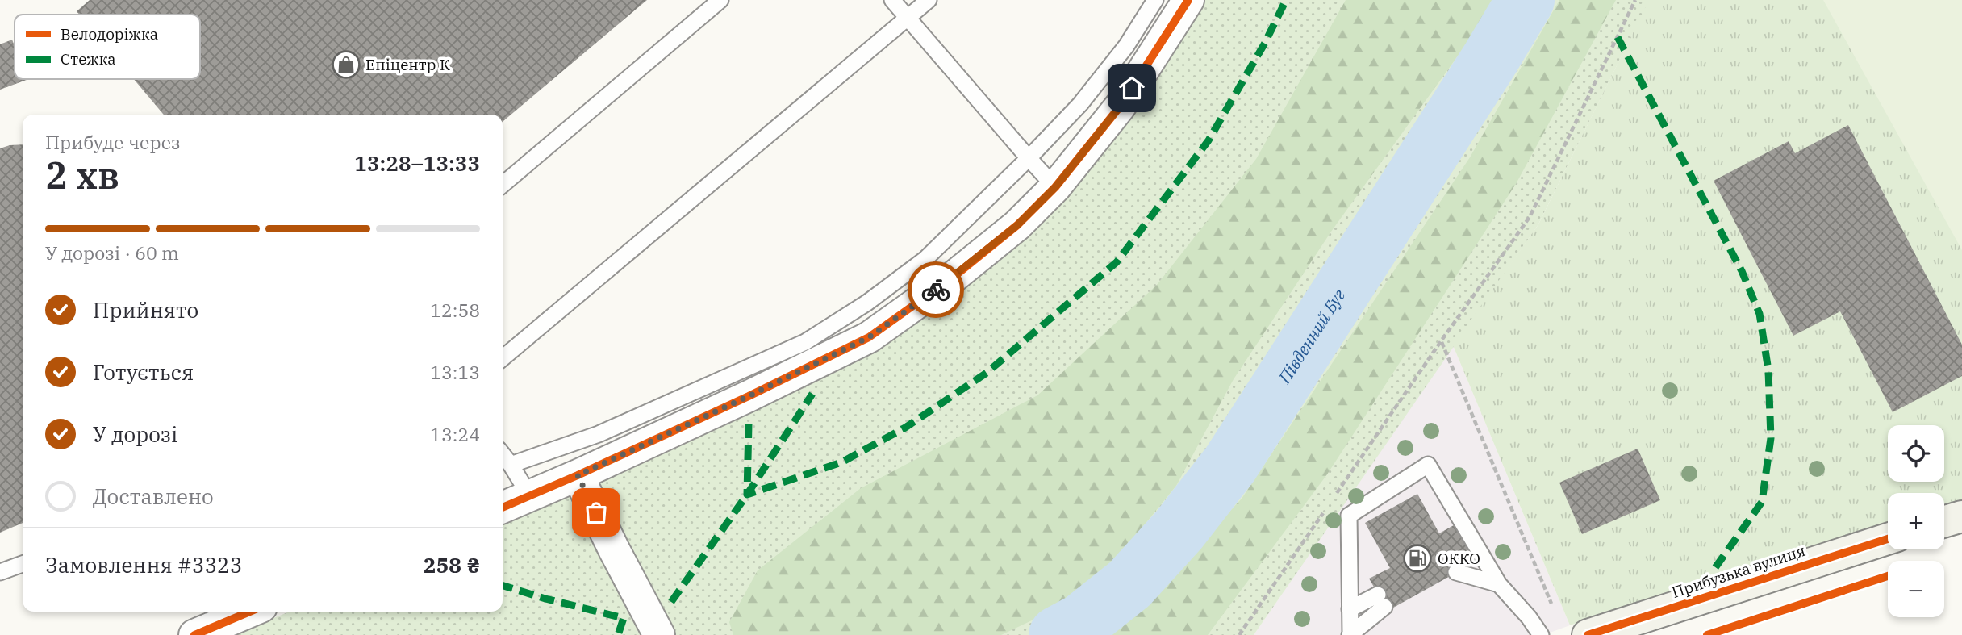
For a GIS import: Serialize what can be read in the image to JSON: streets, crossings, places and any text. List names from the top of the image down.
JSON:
{
  "streets": {
    "street": ["Прибузька вулиця"]
  },
  "water": ["Південний Буг"],
  "places": {
    "shop": ["Епіцентр К"],
    "fuel station": ["ОККО"]
  },
  "legend": ["Велодоріжка", "Стежка"],
  "page": {
    "heading": ["2 хв", "Прибуде через", "13:28–13:33"],
    "panel": ["Замовлення #3323", "258 ₴"],
    "bar": "У дорозі · 60 m",
    "list": [
      ["Прийнято", "12:58"],
      ["Готується", "13:13"],
      ["У дорозі", "13:24"],
      "Доставлено"
    ],
    "map_buttons": ["+", "−"]
  }
}
